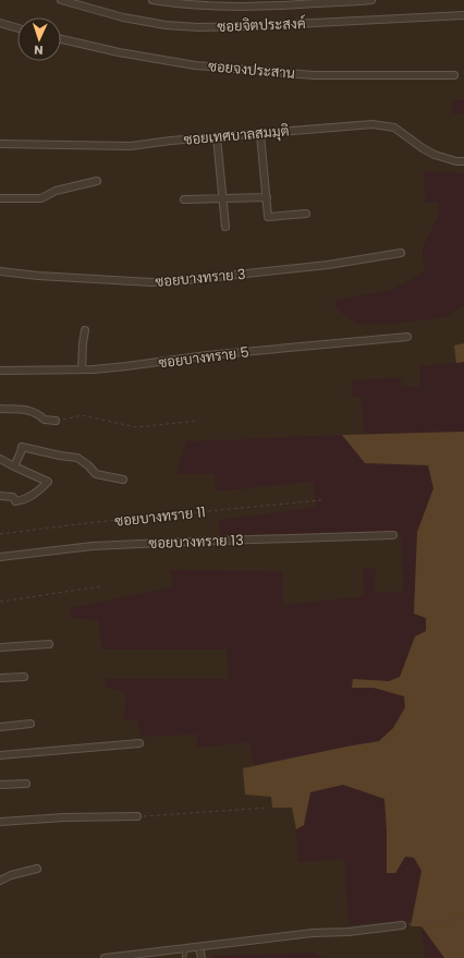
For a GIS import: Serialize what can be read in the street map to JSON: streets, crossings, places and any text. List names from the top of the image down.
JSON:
{
  "streets": {
    "street": [
      "ซอยจิตประสงค์",
      "ซอยจงประสาน",
      "ซอยเทศบาลสมมุติ",
      "ซอยบางทราย 3",
      "ซอยบางทราย 5",
      "ซอยบางทราย 13"
    ],
    "path": ["ซอยบางทราย 11"]
  },
  "north": "bottom"
}
